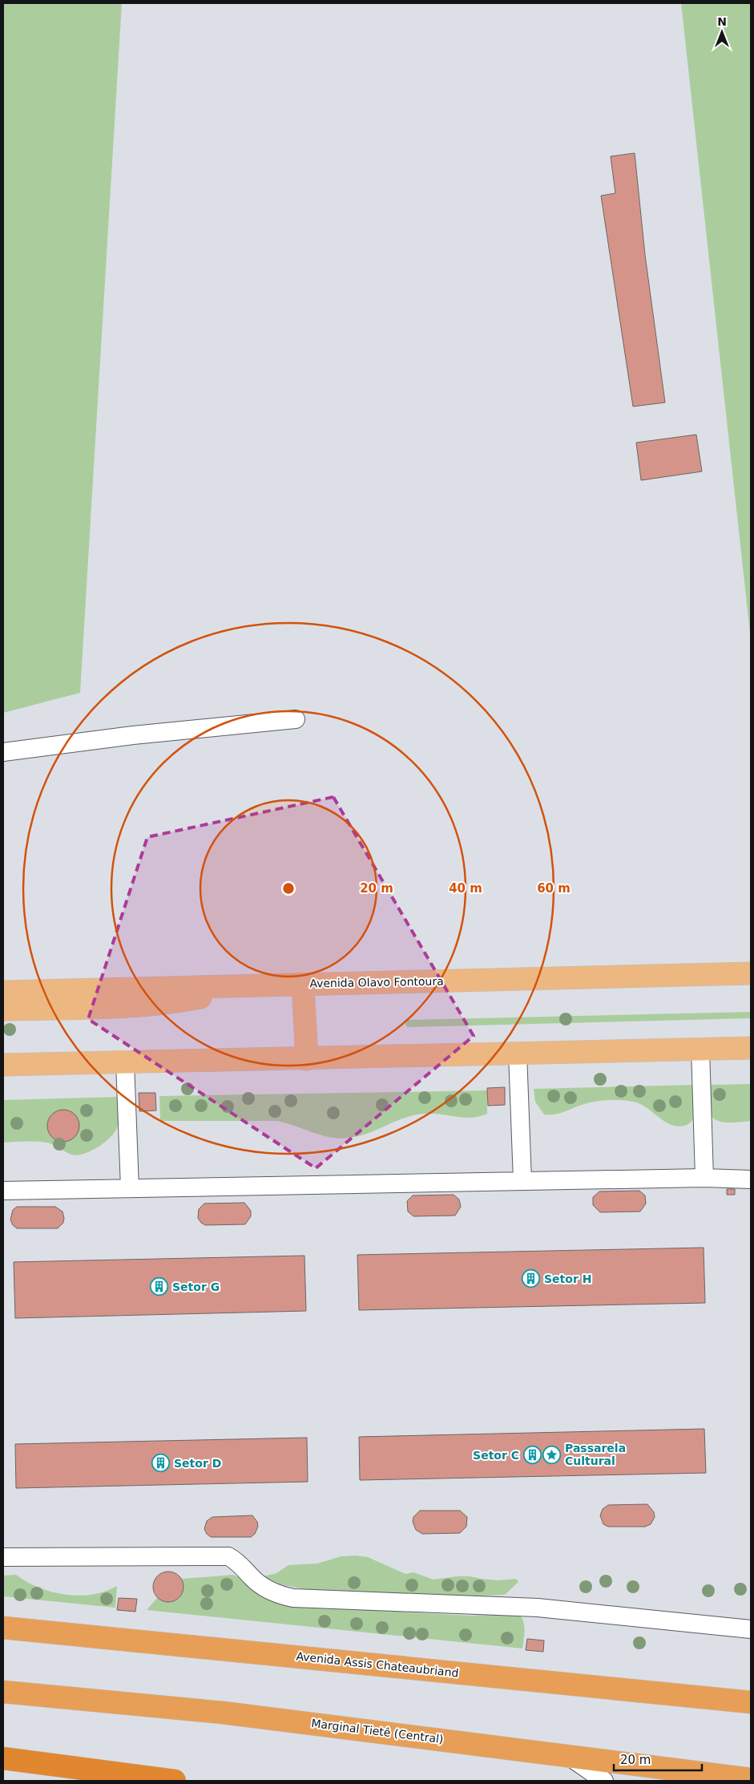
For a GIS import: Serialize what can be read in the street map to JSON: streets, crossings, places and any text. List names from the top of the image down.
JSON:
{
  "streets": {
    "highway": ["Avenida Assis Chateaubriand", "Marginal Tietê (Central)"],
    "main road": ["Avenida Olavo Fontoura"]
  },
  "places": {
    "building": [
      "Setor H",
      "Setor G",
      "Setor C",
      "Setor D"
    ],
    "place": ["Passarela Cultural"]
  },
  "scale_bar": "20 m",
  "north": "top",
  "rings": ["20 m", "40 m", "60 m"]
}
